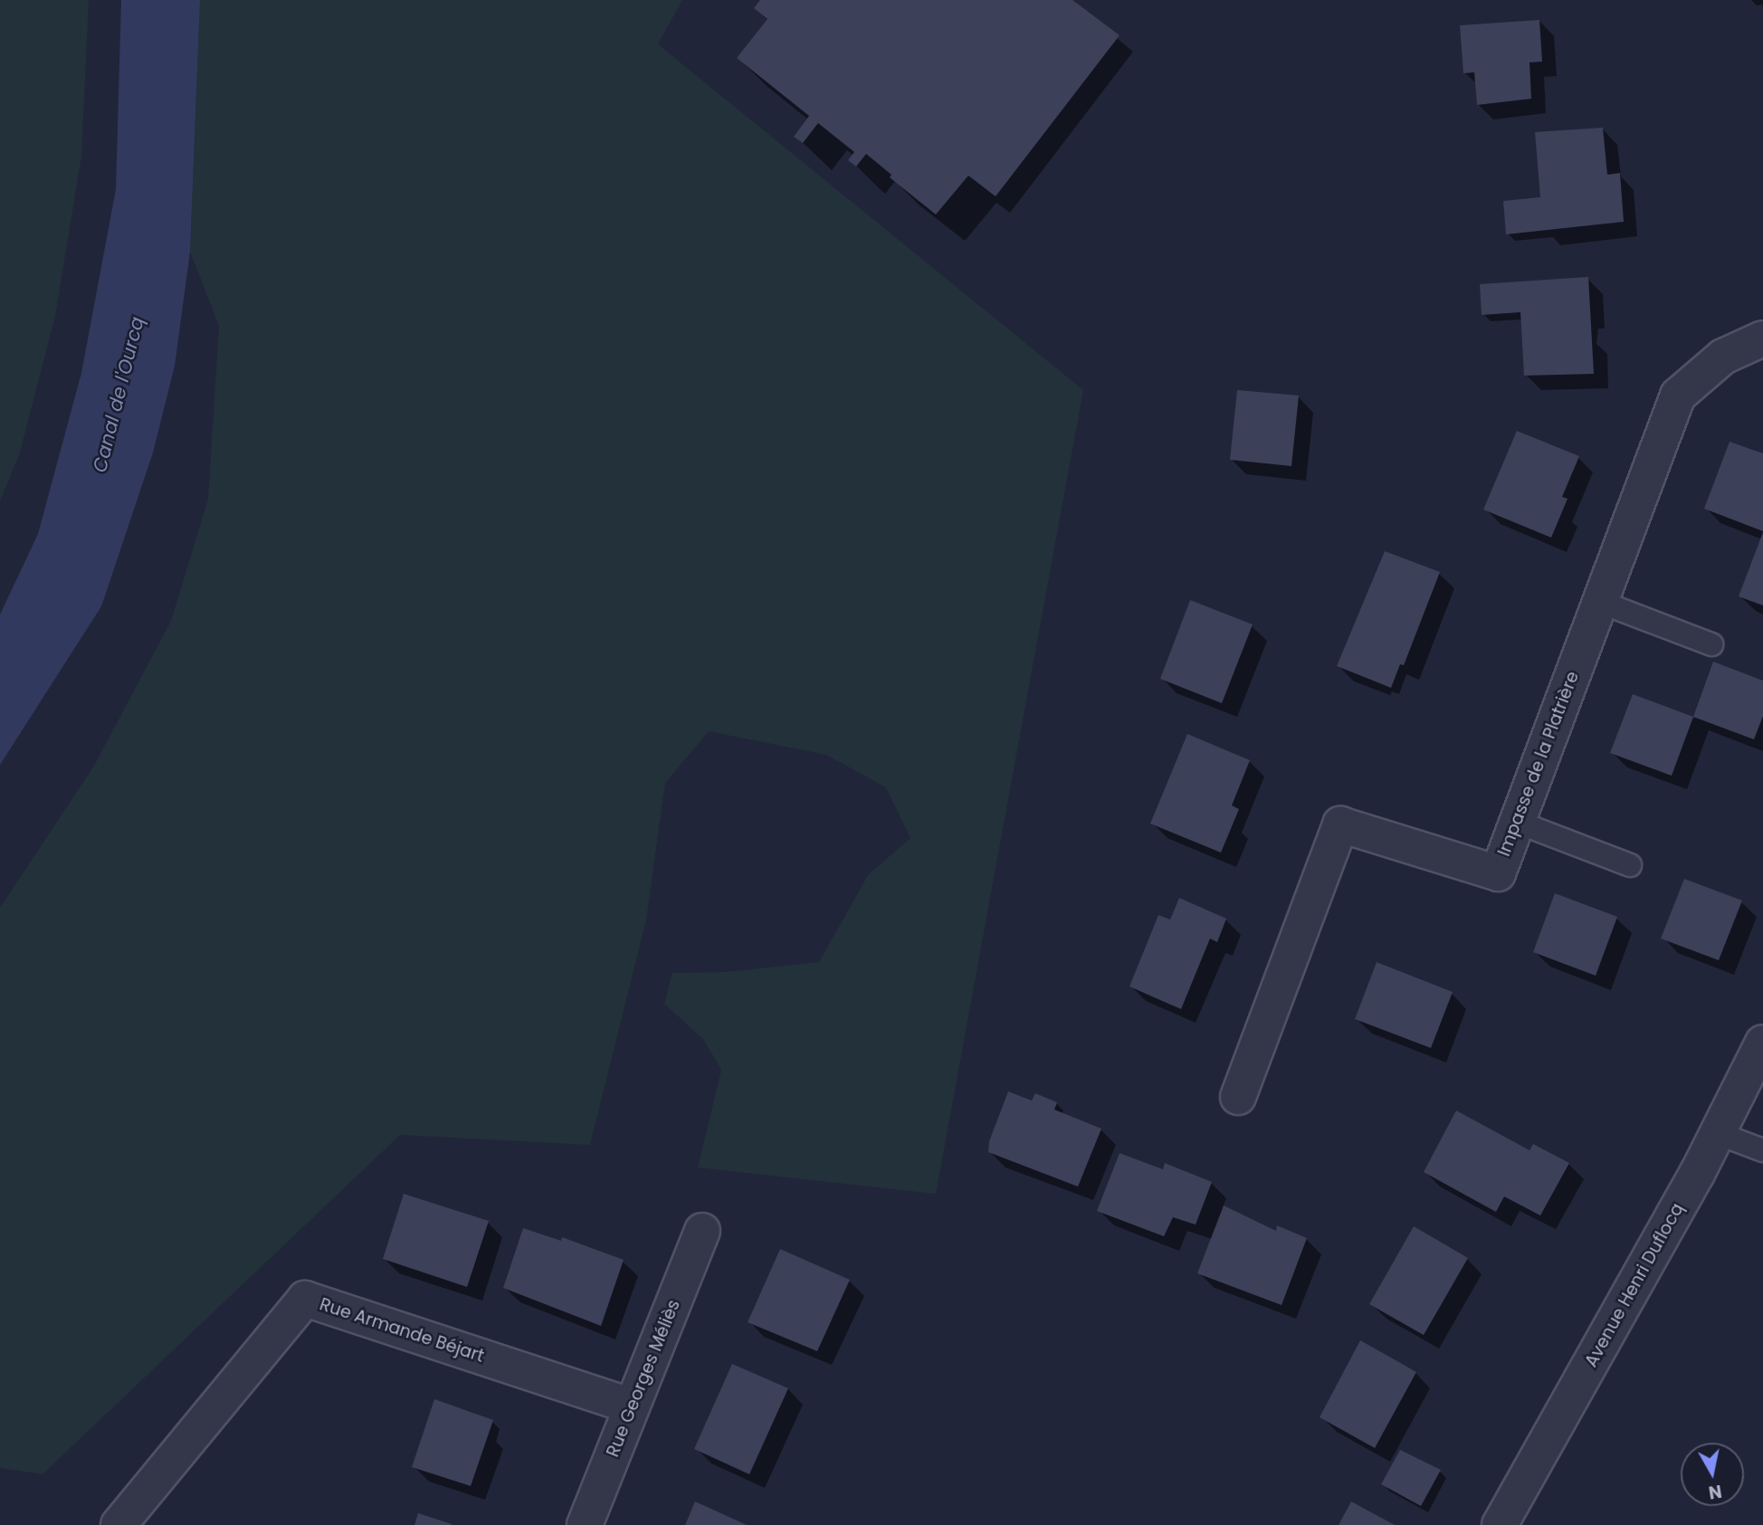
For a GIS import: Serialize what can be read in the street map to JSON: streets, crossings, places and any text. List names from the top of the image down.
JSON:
{
  "streets": {
    "street": [
      "Impasse de la Platrière",
      "Avenue Henri Duflocq",
      "Rue Armande Béjart",
      "Rue Georges Méliès"
    ]
  },
  "crossings": [
    ["Rue Armande Béjart", "Rue Georges Méliès"]
  ],
  "water": ["Canal de l'Ourcq"],
  "north": "bottom"
}
